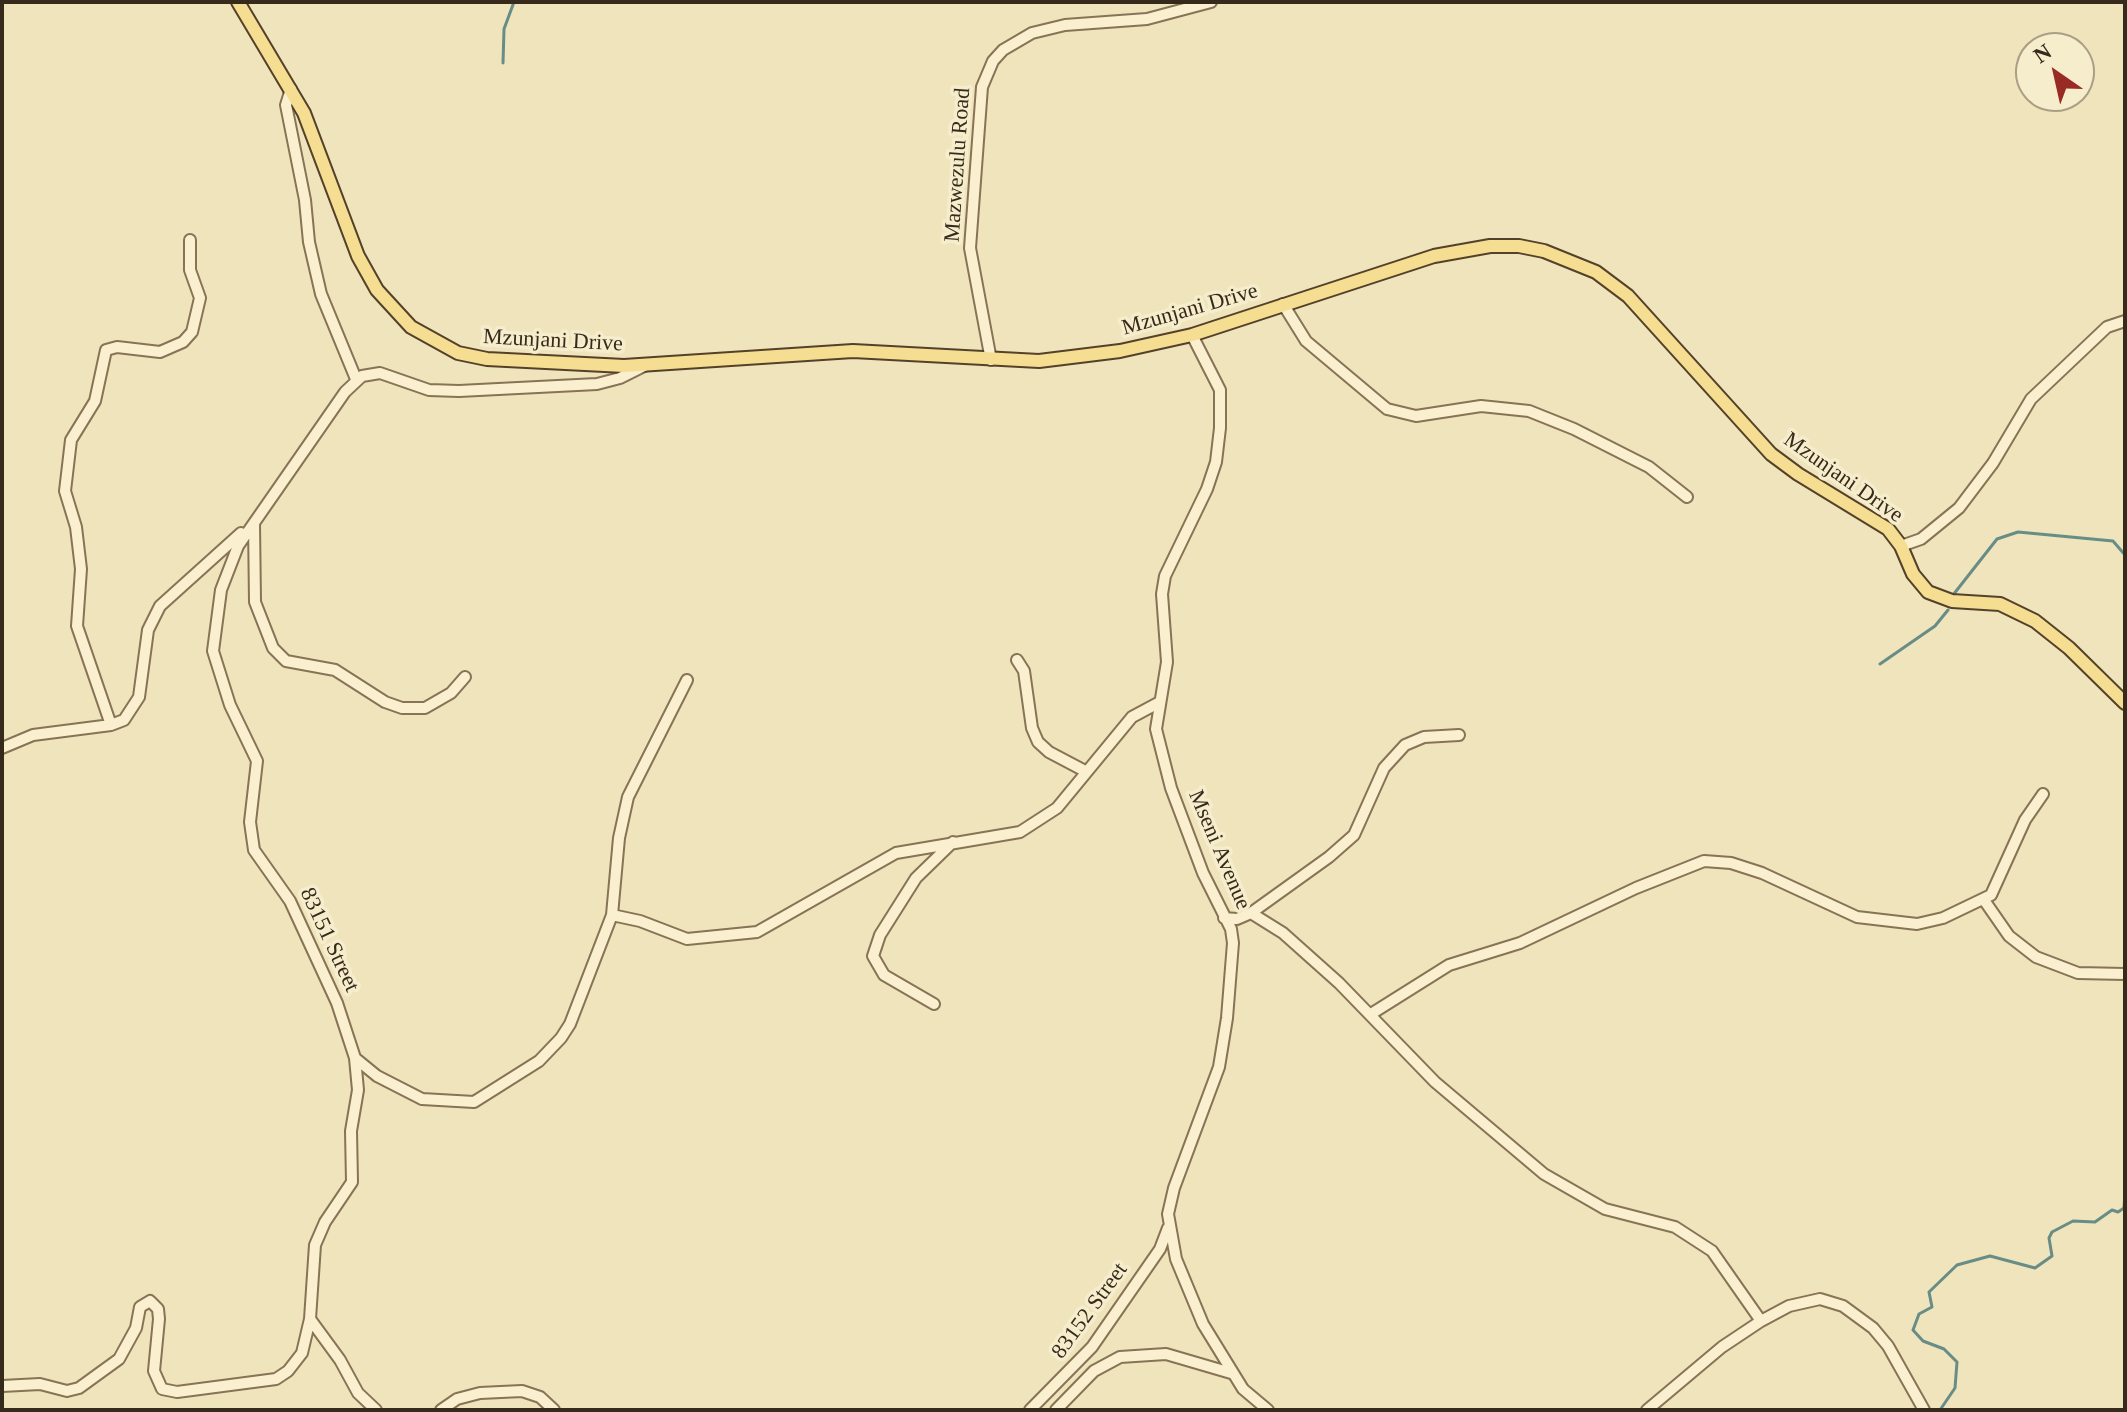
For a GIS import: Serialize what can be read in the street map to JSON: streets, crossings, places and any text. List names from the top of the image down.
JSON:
{
  "streets": {
    "main road": ["Mzunjani Drive"],
    "street": [
      "Mazwezulu Road",
      "Mseni Avenue",
      "83151 Street",
      "83152 Street"
    ]
  },
  "crossings": [
    ["Mazwezulu Road", "Mzunjani Drive"],
    ["Mzunjani Drive", "Mseni Avenue"],
    ["Mseni Avenue", "83152 Street"]
  ],
  "north": "top left"
}
